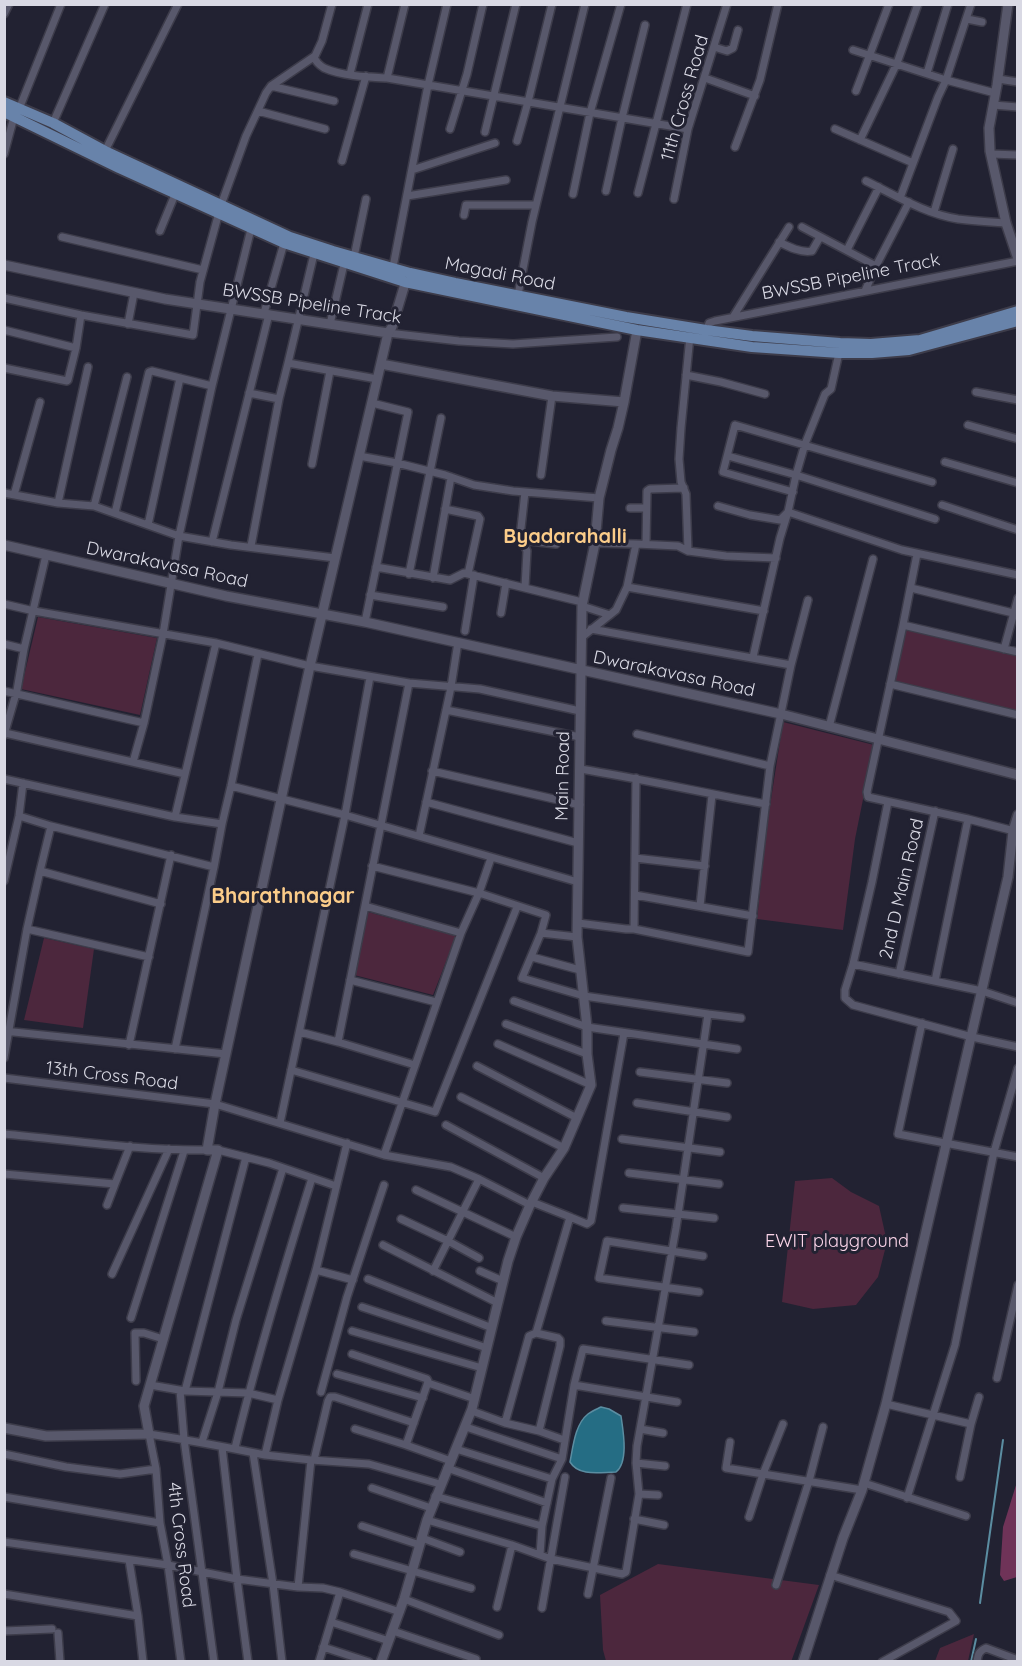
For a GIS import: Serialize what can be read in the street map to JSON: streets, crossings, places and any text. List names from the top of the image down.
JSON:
{
  "streets": {
    "main road": ["Magadi Road"],
    "street": [
      "11th Cross Road",
      "BWSSB Pipeline Track",
      "Dwarakavasa Road",
      "Main Road",
      "2nd D Main Road",
      "13th Cross Road",
      "4th Cross Road"
    ]
  },
  "crossings": [
    ["Magadi Road", "BWSSB Pipeline Track"],
    ["Magadi Road", "Main Road"],
    ["Dwarakavasa Road", "Main Road"]
  ],
  "districts": ["Byadarahalli", "Bharathnagar"],
  "parks": ["EWIT playground"]
}
